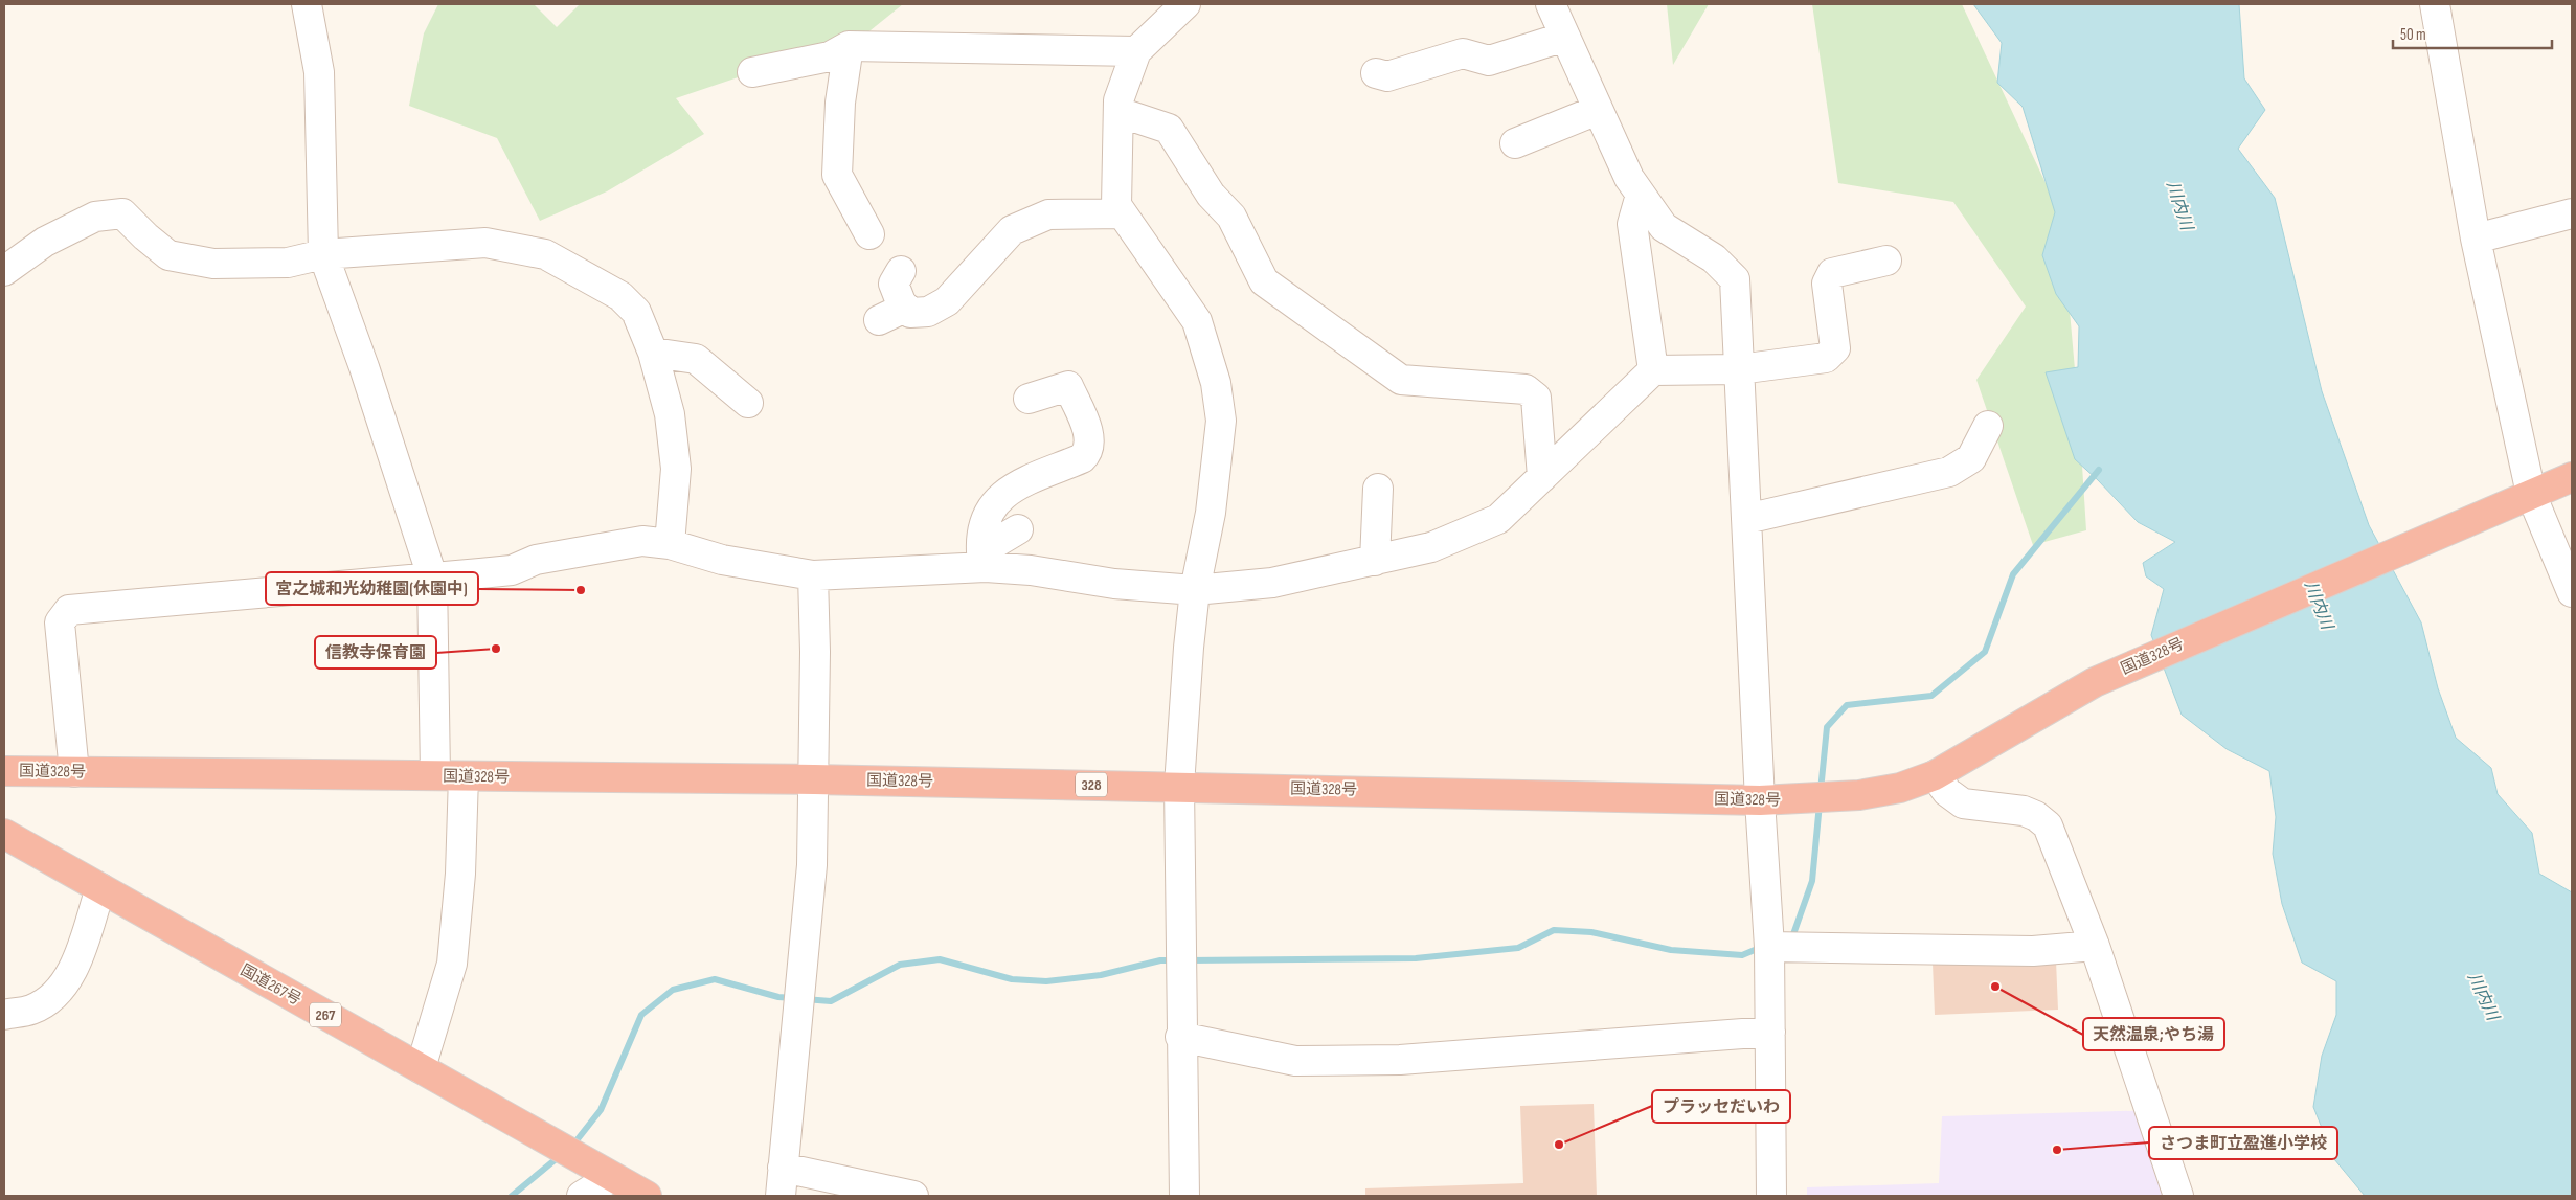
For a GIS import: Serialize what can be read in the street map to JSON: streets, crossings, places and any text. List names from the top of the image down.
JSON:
{
  "streets": {
    "highway": [
      "国道328号",
      "328",
      "国道267号",
      "267"
    ]
  },
  "water": ["川内川"],
  "places": [
    "宮之城和光幼稚園(休園中)",
    "信教寺保育園",
    "天然温泉;やち湯",
    "プラッセだいわ",
    "さつま町立盈進小学校"
  ],
  "scale_bar": "50 m"
}
